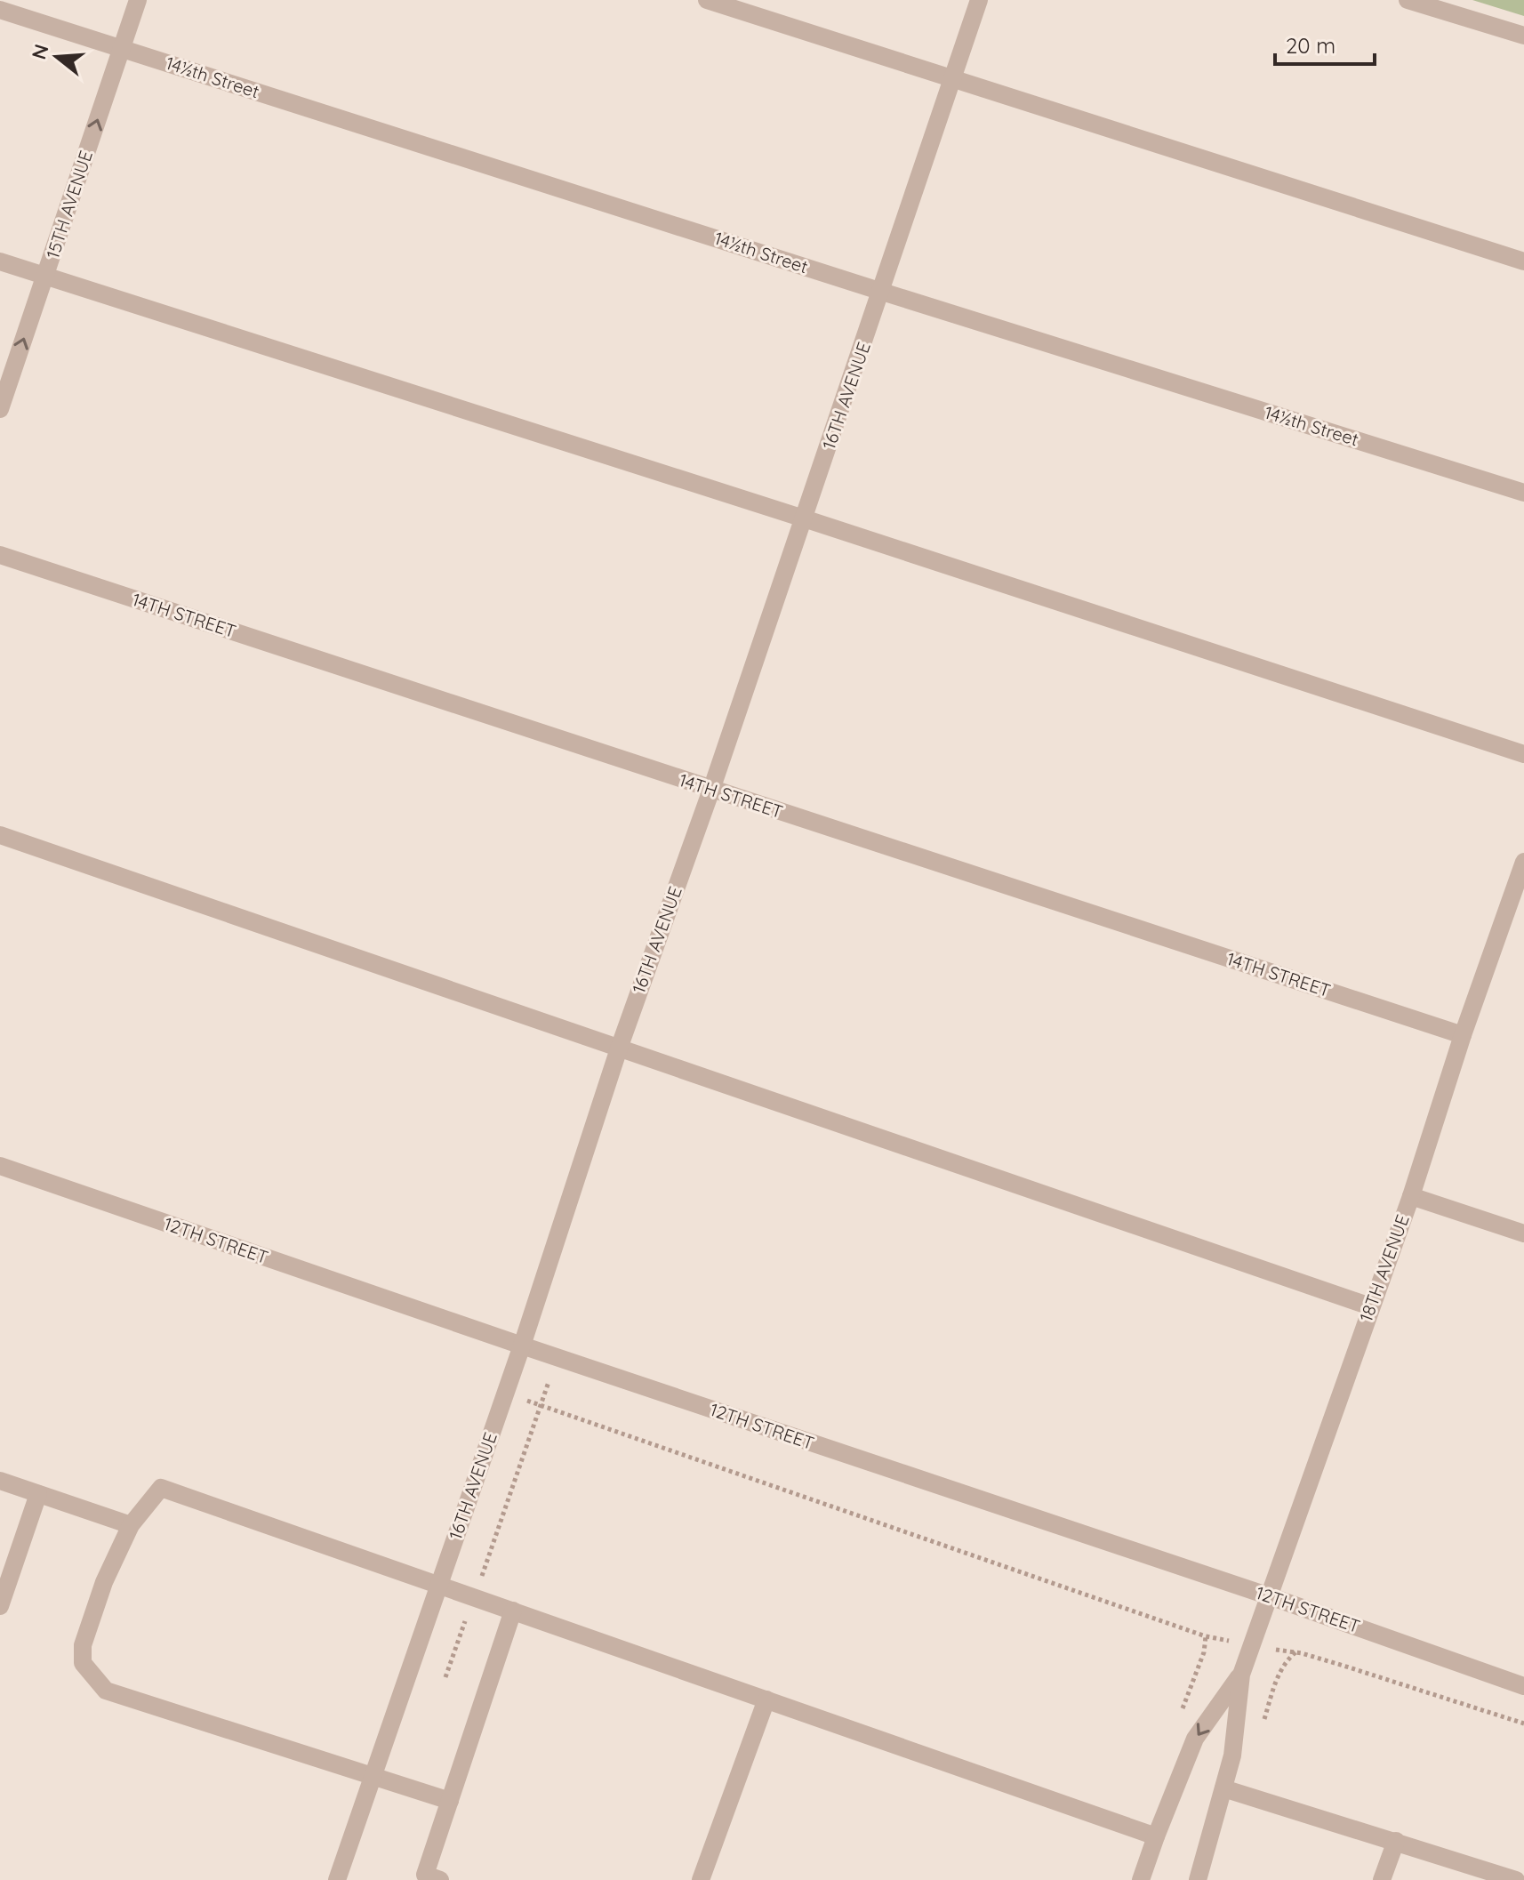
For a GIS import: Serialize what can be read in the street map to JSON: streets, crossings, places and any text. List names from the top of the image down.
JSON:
{
  "streets": {
    "street": [
      "14½th Street",
      "15TH AVENUE",
      "16TH AVENUE",
      "14TH STREET",
      "12TH STREET",
      "18TH AVENUE"
    ]
  },
  "crossings": [
    ["14½th Street", "15TH AVENUE"],
    ["14½th Street", "16TH AVENUE"],
    ["16TH AVENUE", "14TH STREET"],
    ["16TH AVENUE", "12TH STREET"],
    ["14TH STREET", "18TH AVENUE"],
    ["12TH STREET", "18TH AVENUE"]
  ],
  "one_way": ["15TH AVENUE"],
  "scale_bar": "20 m",
  "north": "left"
}
